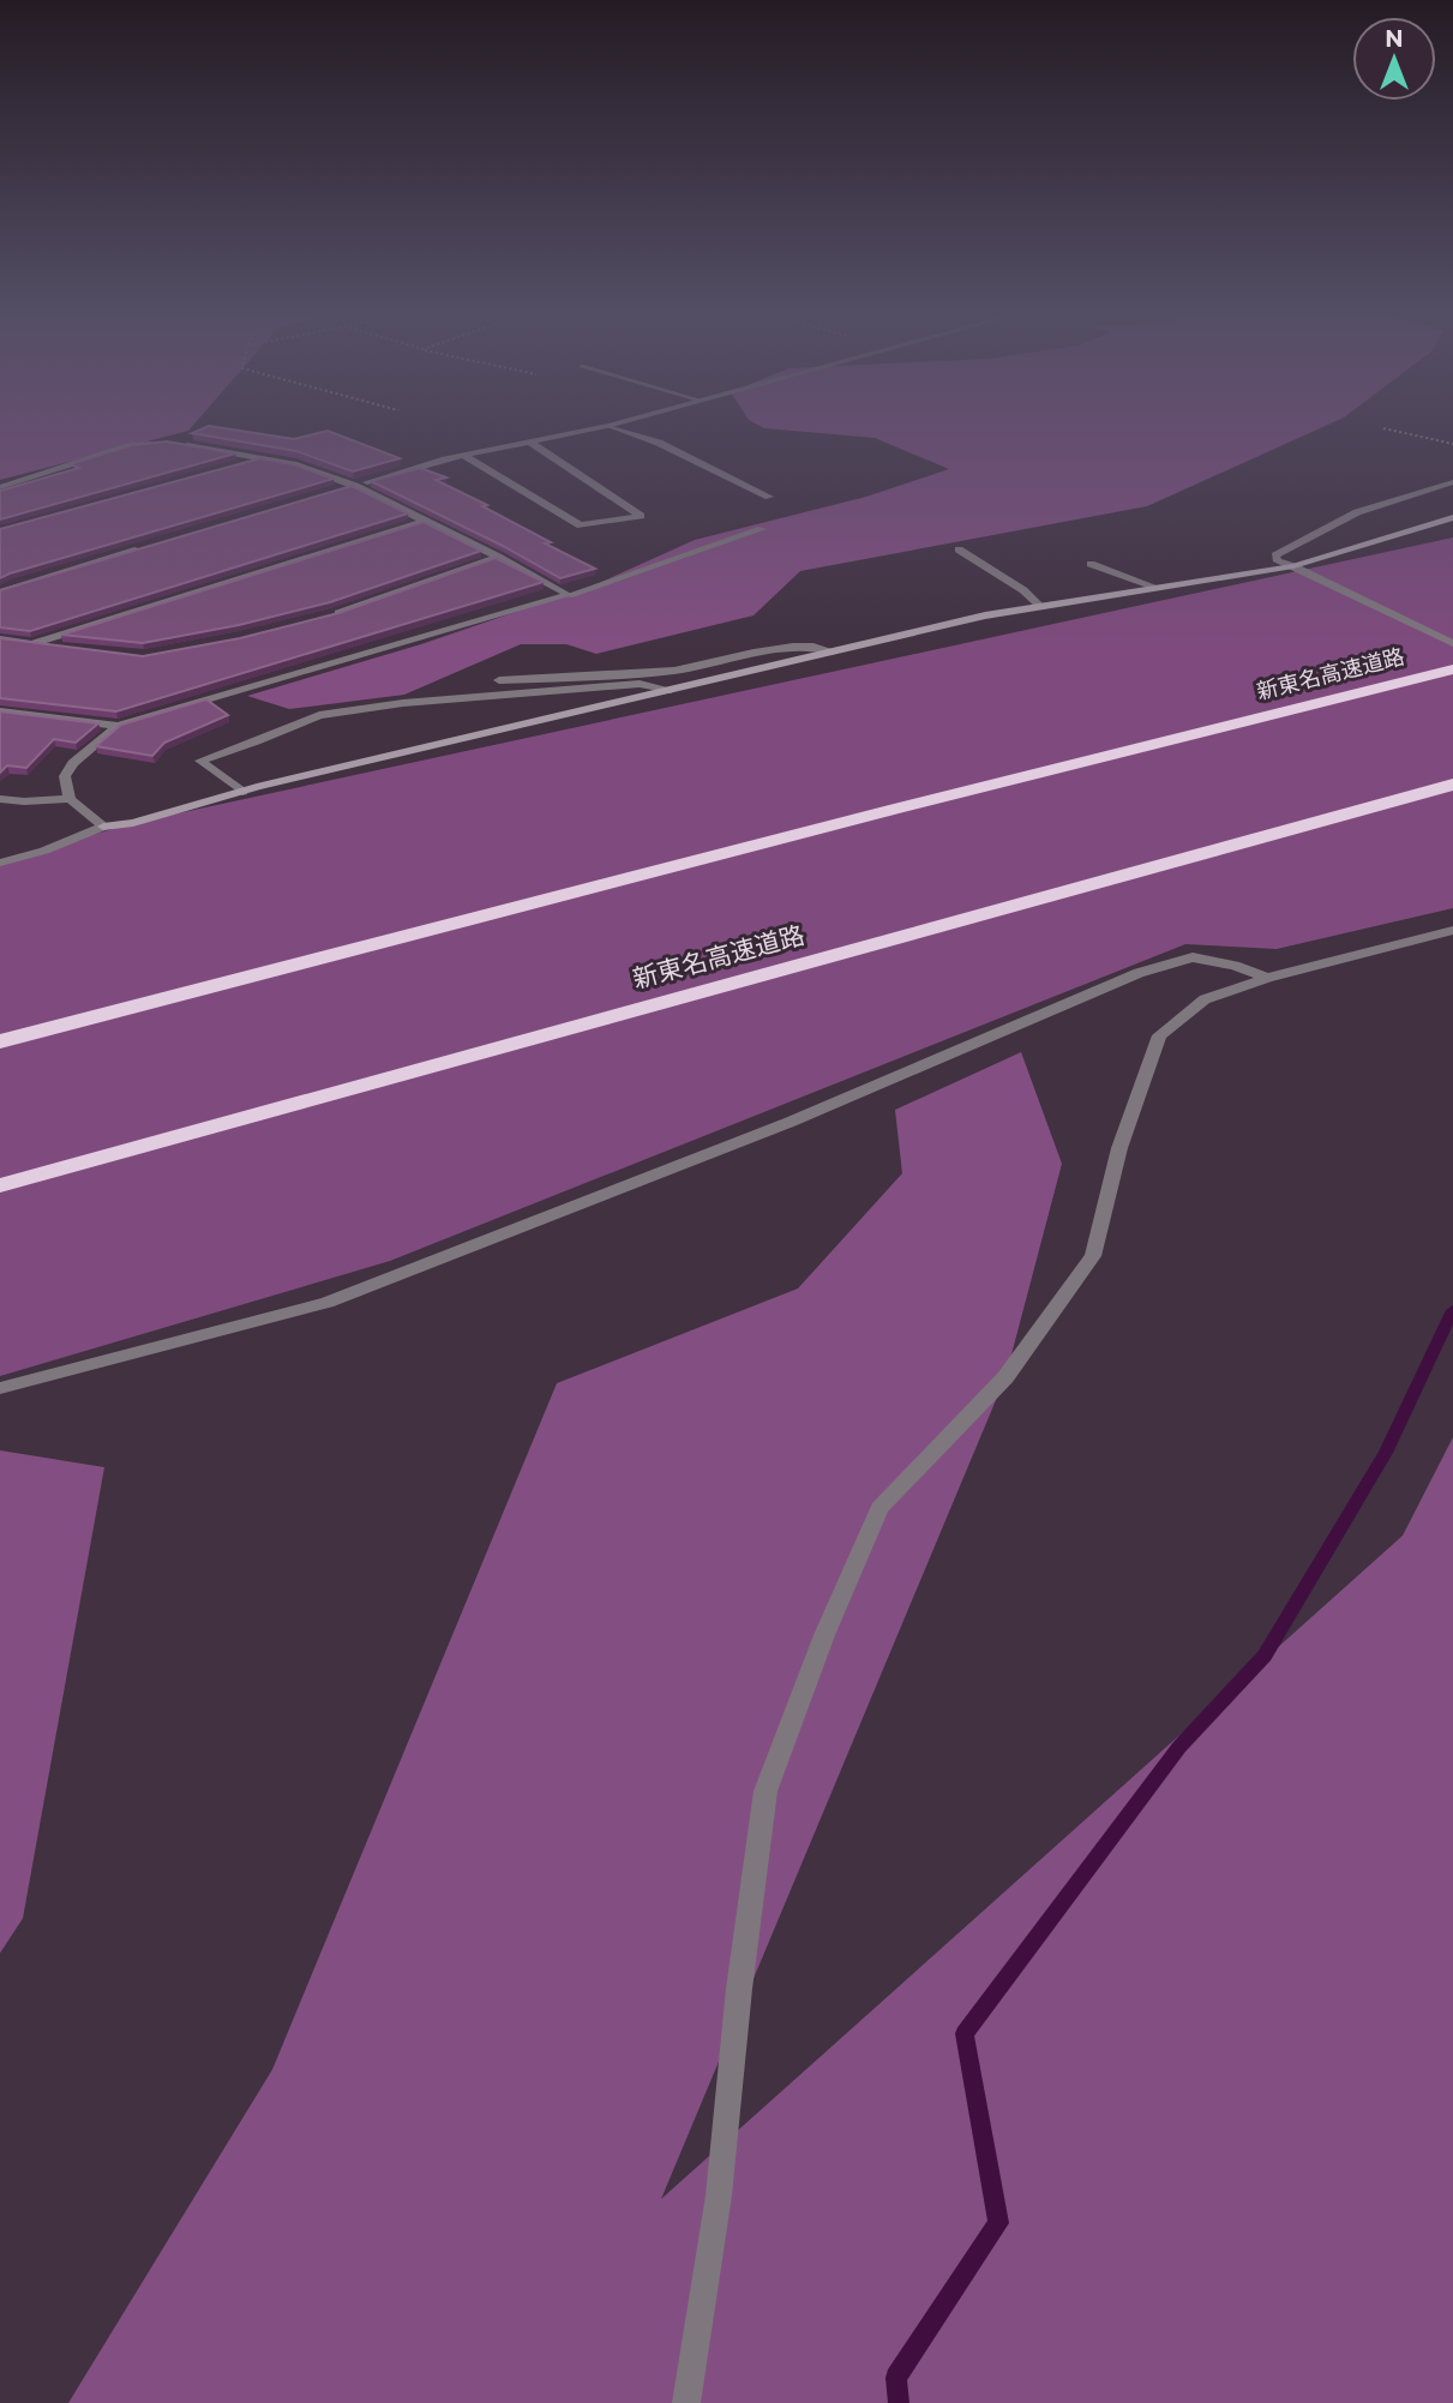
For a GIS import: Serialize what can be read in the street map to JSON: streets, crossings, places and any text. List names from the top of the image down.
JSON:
{
  "streets": {
    "highway": ["新東名高速道路"]
  },
  "north": "top"
}
